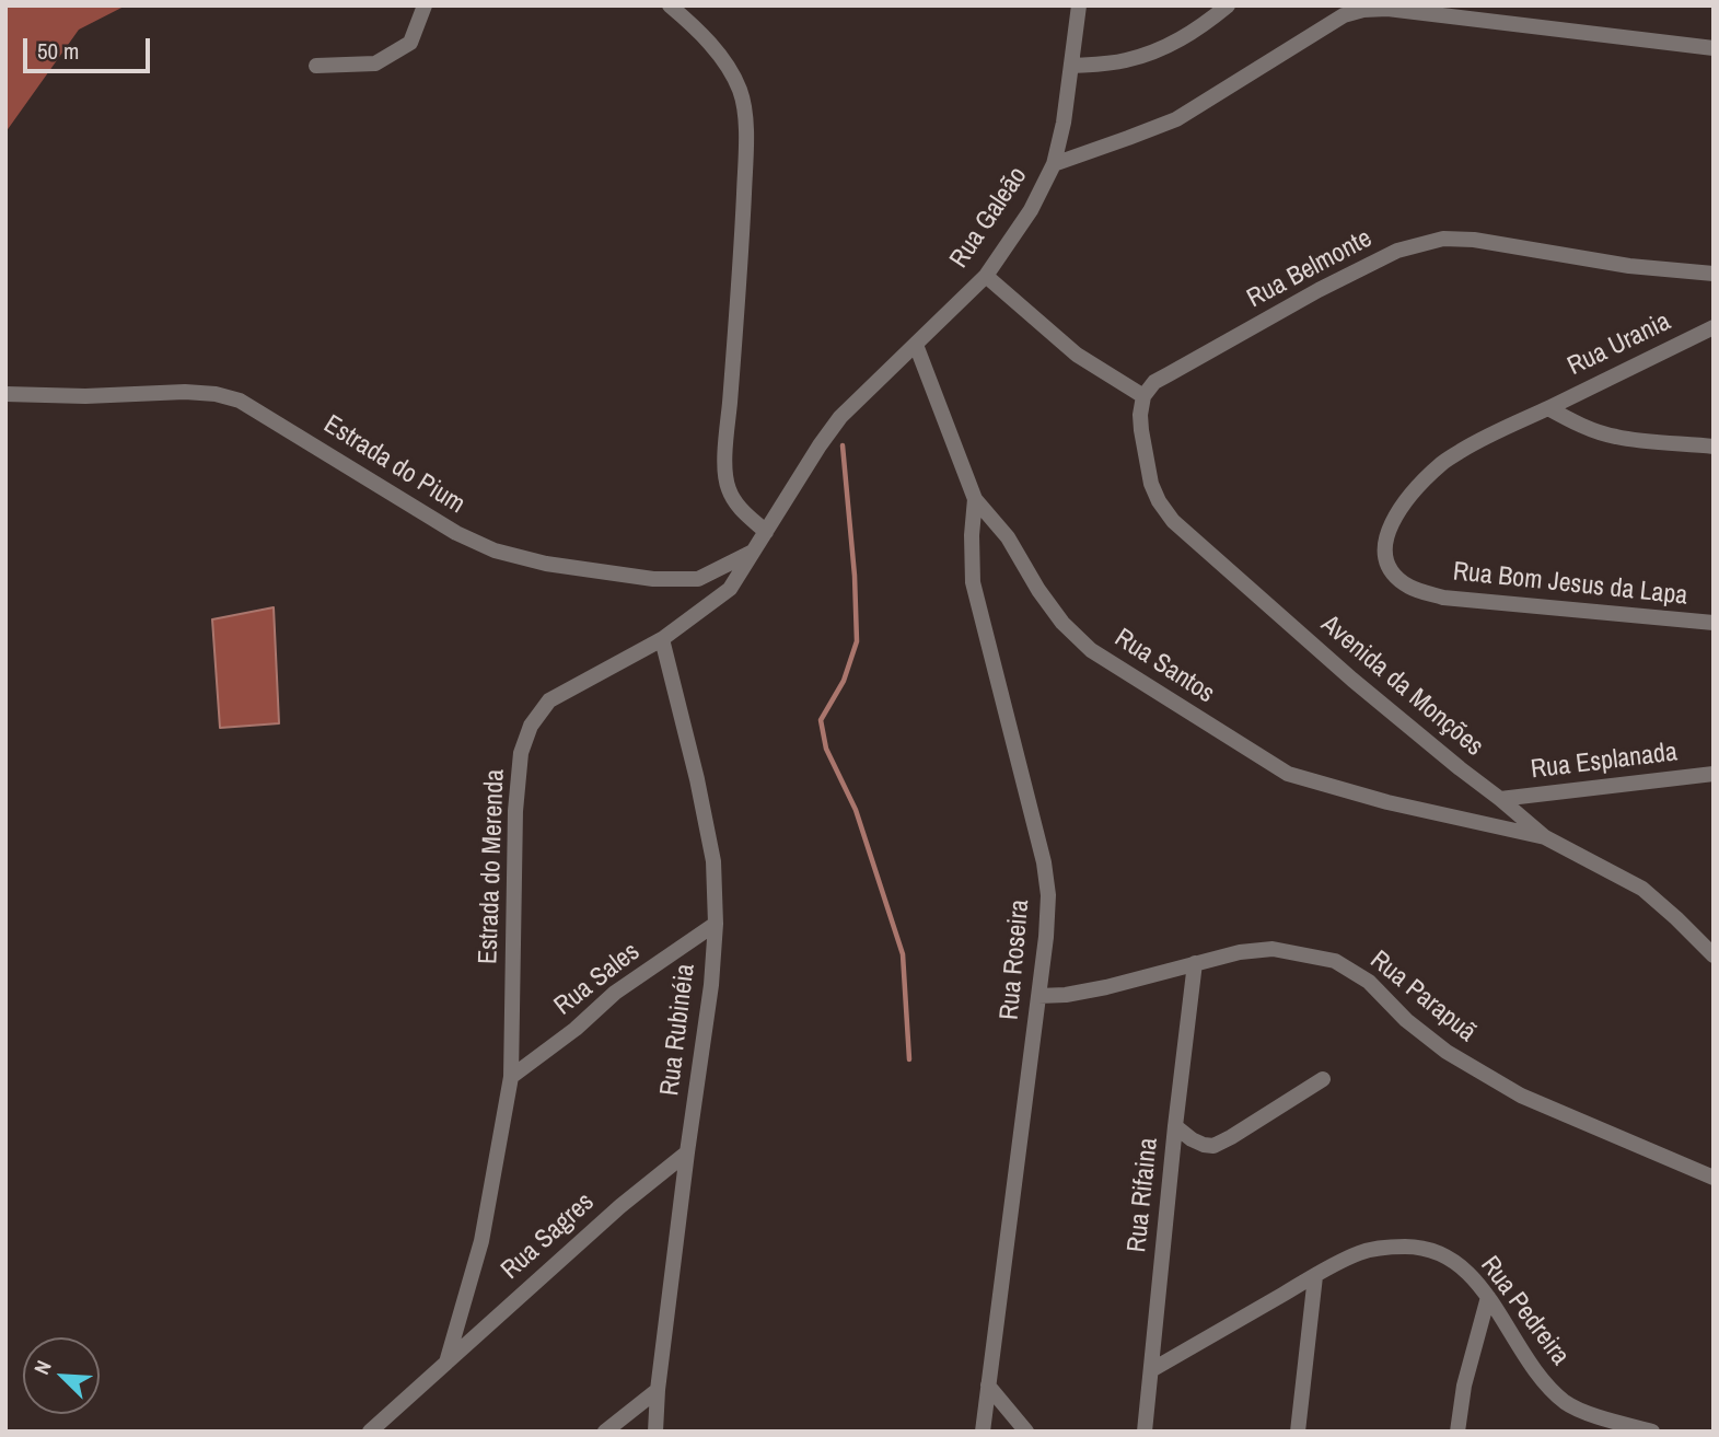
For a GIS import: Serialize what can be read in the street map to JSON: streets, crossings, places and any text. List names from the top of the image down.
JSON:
{
  "streets": {
    "street": [
      "Rua Galeão",
      "Rua Belmonte",
      "Rua Urania",
      "Estrada do Pium",
      "Rua Bom Jesus da Lapa",
      "Rua Santos",
      "Avenida da Monções",
      "Rua Esplanada",
      "Estrada do Merenda",
      "Rua Roseira",
      "Rua Sales",
      "Rua Parapuã",
      "Rua Rubinéia",
      "Rua Rifaina",
      "Rua Sagres",
      "Rua Pedreira"
    ]
  },
  "crossings": [
    ["Rua Galeão", "Rua Santos"],
    ["Rua Galeão", "Estrada do Merenda"],
    ["Rua Belmonte", "Avenida da Monções"],
    ["Rua Urania", "Rua Bom Jesus da Lapa"],
    ["Estrada do Pium", "Estrada do Merenda"],
    ["Rua Santos", "Avenida da Monções"],
    ["Rua Santos", "Estrada do Merenda"],
    ["Rua Santos", "Rua Roseira"],
    ["Avenida da Monções", "Rua Esplanada"],
    ["Estrada do Merenda", "Rua Sales"],
    ["Estrada do Merenda", "Rua Rubinéia"],
    ["Estrada do Merenda", "Rua Sagres"],
    ["Rua Roseira", "Rua Parapuã"],
    ["Rua Sales", "Rua Rubinéia"],
    ["Rua Parapuã", "Rua Rifaina"],
    ["Rua Rubinéia", "Rua Sagres"],
    ["Rua Rifaina", "Rua Pedreira"]
  ],
  "scale_bar": "50 m",
  "north": "top left"
}
